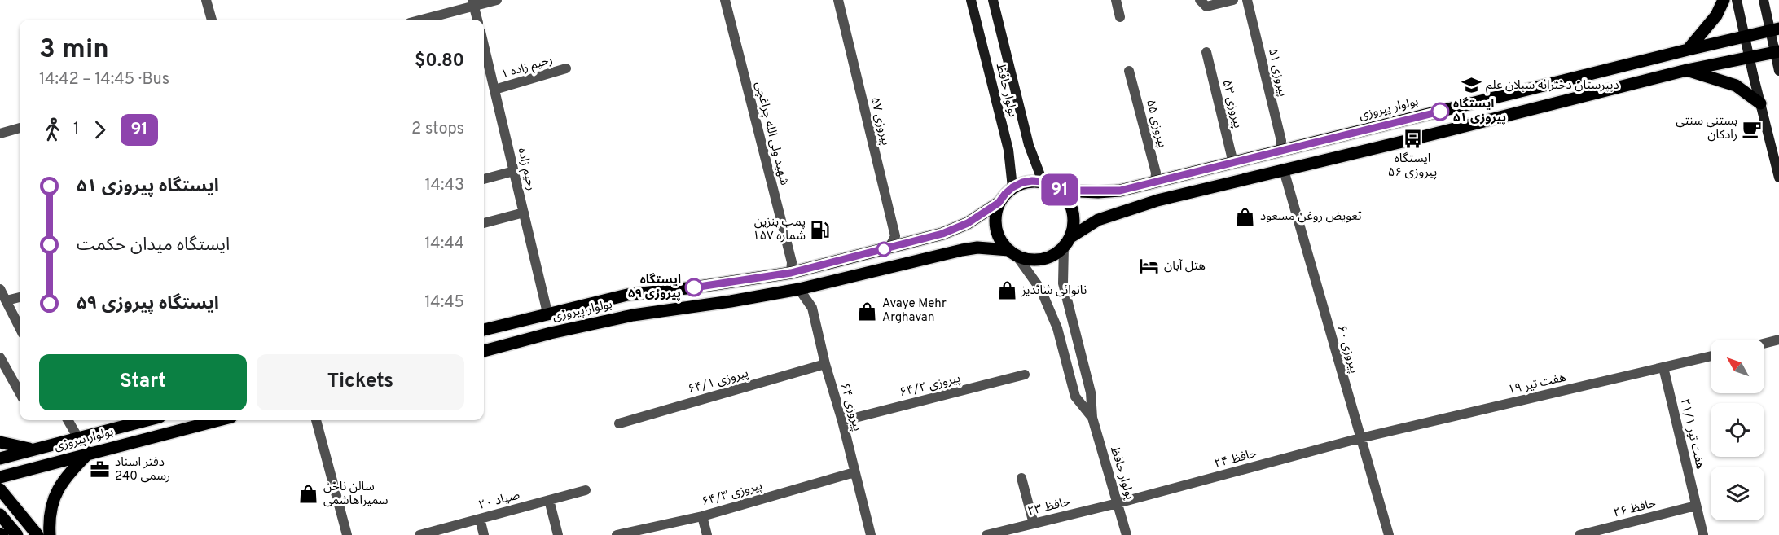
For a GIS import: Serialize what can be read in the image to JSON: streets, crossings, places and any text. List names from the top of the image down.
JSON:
{
  "streets": {
    "main road": ["بولوار پیروزی"],
    "street": [
      "رحیم زاده ۱",
      "پیروزی ۵۱",
      "بولوار حافظ",
      "پیروزی ۵۳",
      "پیروزی ۵۷",
      "پیروزی ۵۵",
      "شهید ولی الله چراغچی",
      "رحیم زاده",
      "پیروزی ۶۰",
      "پیروزی ۶۴/۱",
      "هفت تیر ۱۹",
      "پیروزی ۶۴/۲",
      "پیروزی ۶۴",
      "هفت تیر ۲۱/۱",
      "حافظ ۲۴",
      "پیروزی ۶۴/۳",
      "صیاد ۲۰",
      "حافظ ۲۳",
      "حافظ ۲۶"
    ]
  },
  "crossings": [
    ["رحیم زاده ۱", "رحیم زاده"],
    ["پیروزی ۵۱", "بولوار پیروزی"],
    ["بولوار حافظ", "بولوار پیروزی"],
    ["بولوار حافظ", "حافظ ۲۴"],
    ["بولوار حافظ", "حافظ ۲۳"],
    ["پیروزی ۵۳", "بولوار پیروزی"],
    ["بولوار پیروزی", "پیروزی ۵۷"],
    ["بولوار پیروزی", "پیروزی ۵۵"],
    ["بولوار پیروزی", "شهید ولی الله چراغچی"],
    ["بولوار پیروزی", "رحیم زاده"],
    ["بولوار پیروزی", "پیروزی ۶۴"],
    ["پیروزی ۶۰", "هفت تیر ۱۹"],
    ["پیروزی ۶۰", "حافظ ۲۴"],
    ["پیروزی ۶۴/۱", "پیروزی ۶۴"],
    ["هفت تیر ۱۹", "هفت تیر ۲۱/۱"],
    ["هفت تیر ۱۹", "حافظ ۲۴"],
    ["پیروزی ۶۴/۲", "پیروزی ۶۴"],
    ["پیروزی ۶۴", "پیروزی ۶۴/۳"],
    ["هفت تیر ۲۱/۱", "حافظ ۲۶"],
    ["حافظ ۲۴", "حافظ ۲۳"]
  ],
  "places": {
    "school or university": ["دبیرستان دخترانه سبلان علم"],
    "other": ["ایستگاه پیروزی ۵۱", "ایستگاه پیروزی ۵۹"],
    "cafe": ["بستنی سنتی رادکان"],
    "bus stop": ["ایستگاه پیروزی ۵۶"],
    "shop": [
      "تعویض روغن مسعود",
      "نانوائی شاندیز",
      "Avaye Mehr Arghavan",
      "سالن ناخن سمیراهاشمی"
    ],
    "fuel station": ["پمپ بنزین شماره ۱۵۷"],
    "hotel": ["هتل آبان"],
    "office": ["دفتر اسناد رسمی 240"]
  },
  "lines": ["bus line 91"],
  "north": "top left",
  "page": {
    "on_map": "91",
    "heading": ["3 min", "14:42 – 14:45 · Bus", "$0.80"],
    "legs": ["1", "91", "2 stops"],
    "list": [
      {
        "name": "ایستگاه پیروزی ۵۱",
        "value": "14:43"
      },
      {
        "name": "ایستگاه میدان حکمت",
        "value": "14:44"
      },
      {
        "name": "ایستگاه پیروزی ۵۹",
        "value": "14:45"
      }
    ],
    "buttons": ["Start", "Tickets"]
  }
}
